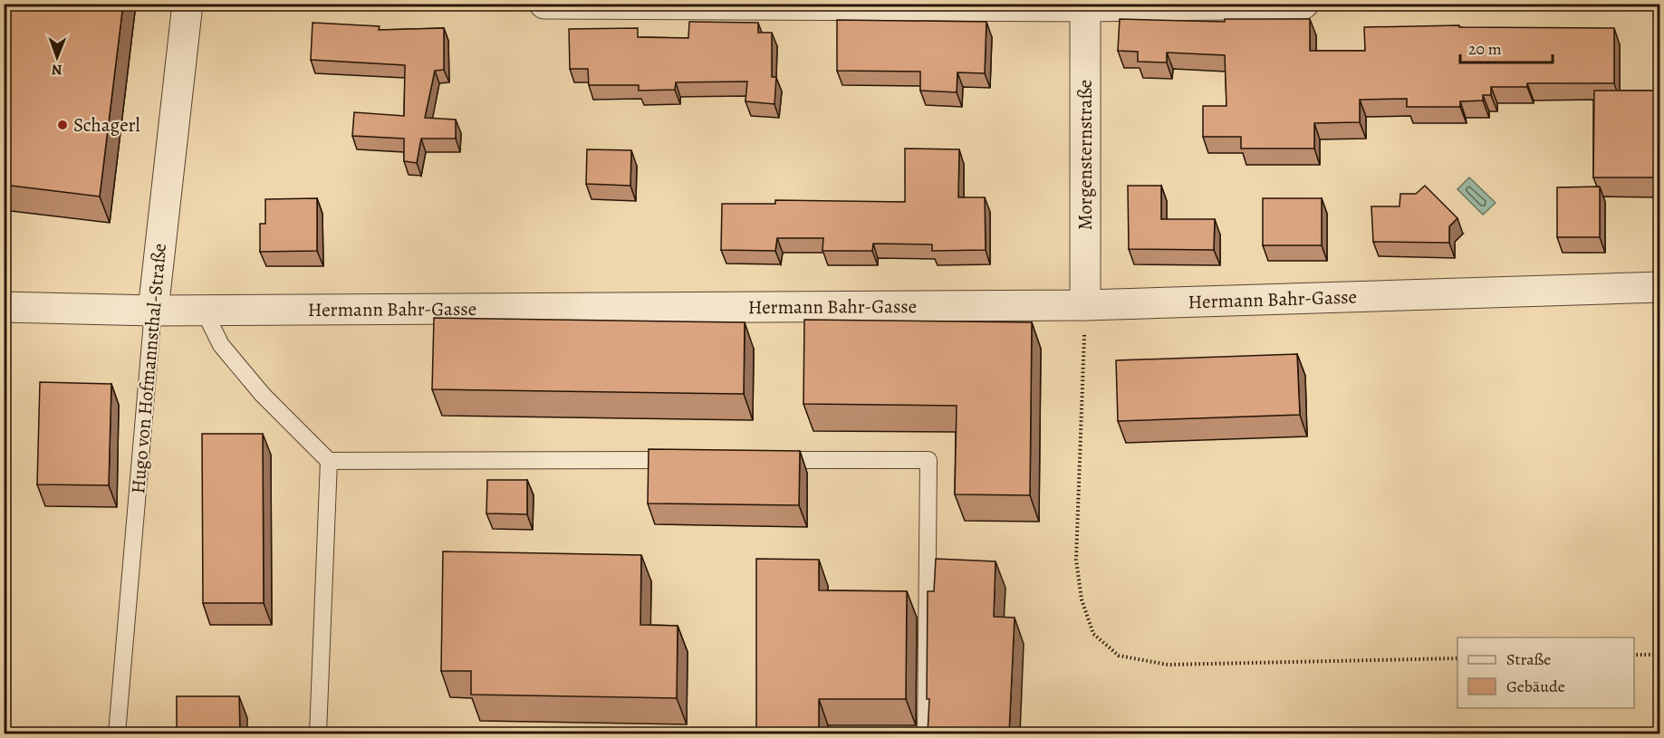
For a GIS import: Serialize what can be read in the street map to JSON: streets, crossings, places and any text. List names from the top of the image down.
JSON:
{
  "streets": {
    "street": ["Morgensternstraße", "Hermann Bahr-Gasse", "Hugo von Hofmannsthal-Straße"]
  },
  "crossings": [
    ["Morgensternstraße", "Hermann Bahr-Gasse"],
    ["Hermann Bahr-Gasse", "Hugo von Hofmannsthal-Straße"]
  ],
  "places": ["Schagerl"],
  "legend": ["Straße", "Gebäude"],
  "scale_bar": "20 m",
  "north": "bottom"
}
